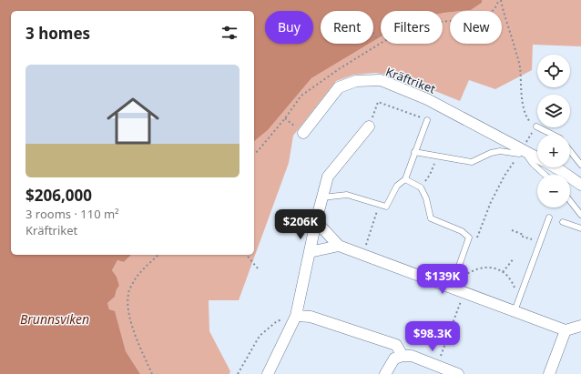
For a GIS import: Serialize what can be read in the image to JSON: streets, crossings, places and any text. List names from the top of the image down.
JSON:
{
  "streets": {
    "street": ["Kräftriket"]
  },
  "water": ["Brunnsviken"],
  "page": {
    "chip": [
      "Buy",
      "Rent",
      "Filters",
      "New"
    ],
    "heading": "3 homes",
    "map_buttons": ["+", "−"],
    "list": [
      {
        "name": "$206,000",
        "note": "3 rooms · 110 m² · Kräftriket"
      }
    ],
    "price": ["$206K", "$139K", "$98.3K"]
  }
}
